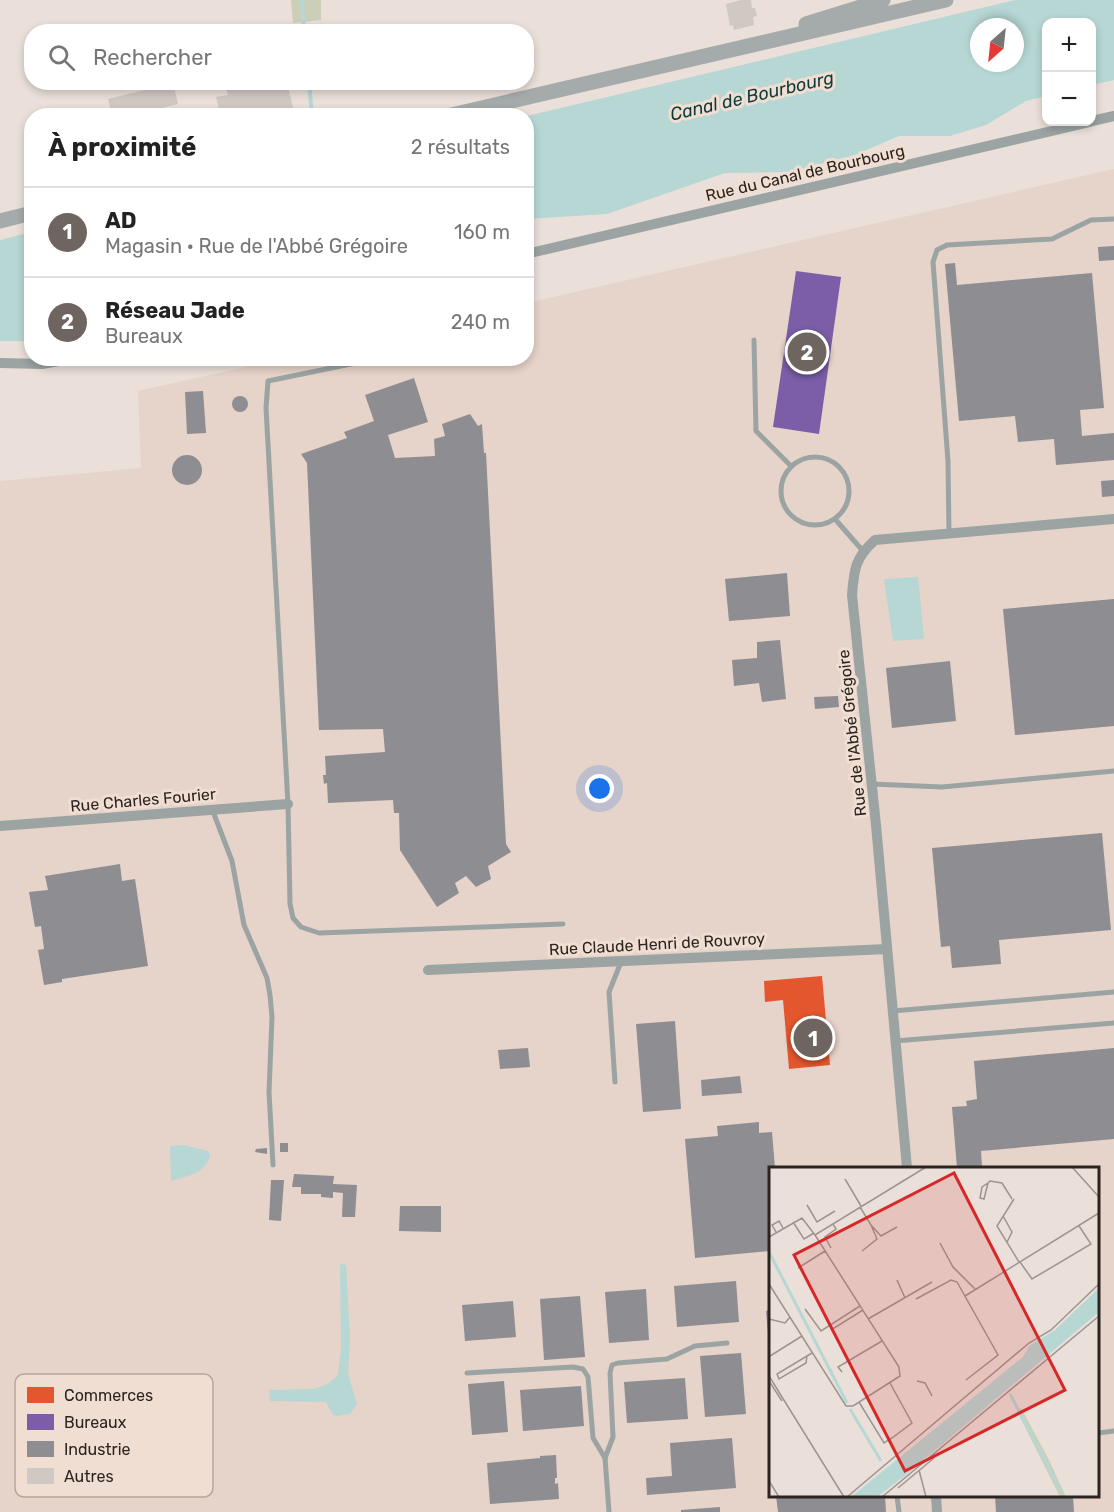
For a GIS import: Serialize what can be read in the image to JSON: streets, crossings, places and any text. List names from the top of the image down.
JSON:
{
  "streets": {
    "street": [
      "Rue du Canal de Bourbourg",
      "Rue de l'Abbé Grégoire",
      "Rue Charles Fourier",
      "Rue Claude Henri de Rouvroy"
    ]
  },
  "crossings": [
    ["Rue de l'Abbé Grégoire", "Rue Claude Henri de Rouvroy"]
  ],
  "water": ["Canal de Bourbourg"],
  "legend": [
    "Commerces",
    "Bureaux",
    "Industrie",
    "Autres"
  ],
  "north": "bottom left",
  "page": {
    "map_buttons": ["+", "−"],
    "search": "Rechercher",
    "heading": ["À proximité", "2 résultats"],
    "list": [
      {
        "mark": "1",
        "name": "AD",
        "note": "Magasin · Rue de l'Abbé Grégoire",
        "value": "160 m"
      },
      {
        "mark": "2",
        "name": "Réseau Jade",
        "note": "Bureaux",
        "value": "240 m"
      }
    ],
    "pins": ["2", "1"]
  }
}
